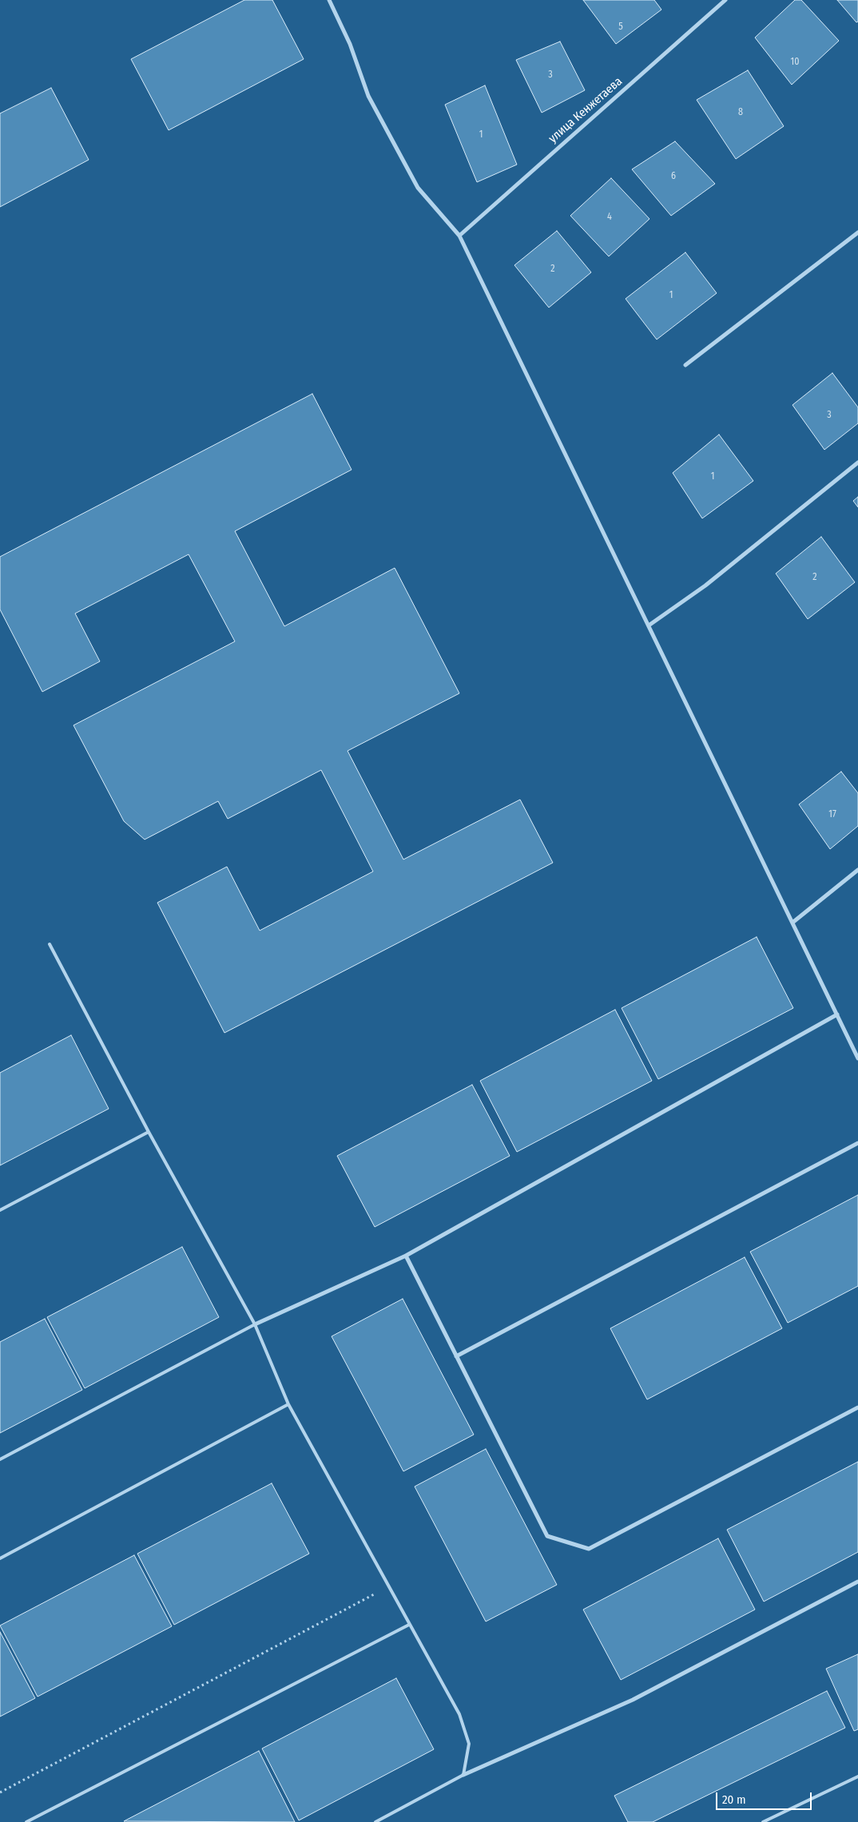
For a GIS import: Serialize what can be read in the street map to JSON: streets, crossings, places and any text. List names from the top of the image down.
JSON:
{
  "streets": {
    "street": ["улица Кенжетаева"]
  },
  "house_numbers": [
    "5",
    "10",
    "3",
    "8",
    "1",
    "6",
    "4",
    "2",
    "1",
    "3",
    "1",
    "2",
    "17"
  ],
  "scale_bar": "20 m"
}
